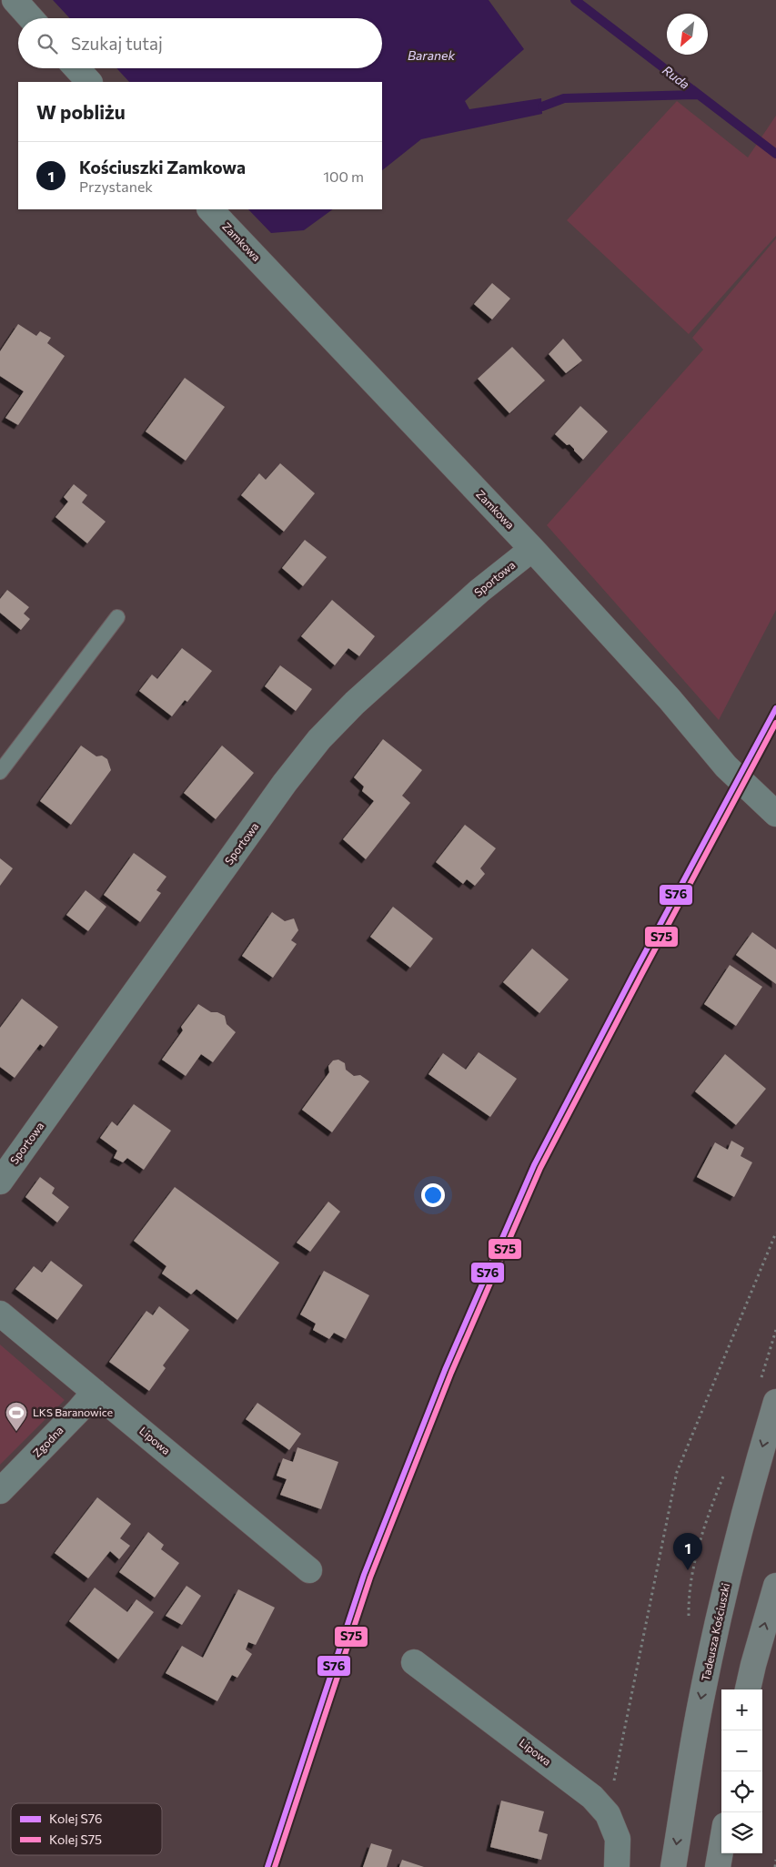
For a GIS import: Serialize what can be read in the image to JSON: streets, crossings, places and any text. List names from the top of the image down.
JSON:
{
  "streets": {
    "main road": ["Tadeusza Kościuszki"],
    "street": [
      "Zamkowa",
      "Sportowa",
      "Lipowa",
      "Zgodna"
    ]
  },
  "crossings": [
    ["Zamkowa", "Sportowa"],
    ["Lipowa", "Zgodna"]
  ],
  "one_way": ["Tadeusza Kościuszki"],
  "water": ["Baranek", "Ruda"],
  "places": {
    "sports": ["LKS Baranowice"]
  },
  "lines": ["rail line S76", "rail line S75"],
  "legend": ["Kolej S76", "Kolej S75"],
  "north": "bottom left",
  "page": {
    "search": "Szukaj tutaj",
    "heading": "W pobliżu",
    "list": [
      {
        "mark": "1",
        "name": "Kościuszki Zamkowa",
        "note": "Przystanek",
        "value": "100 m"
      }
    ],
    "pins": "1",
    "map_buttons": ["+", "−"]
  }
}
